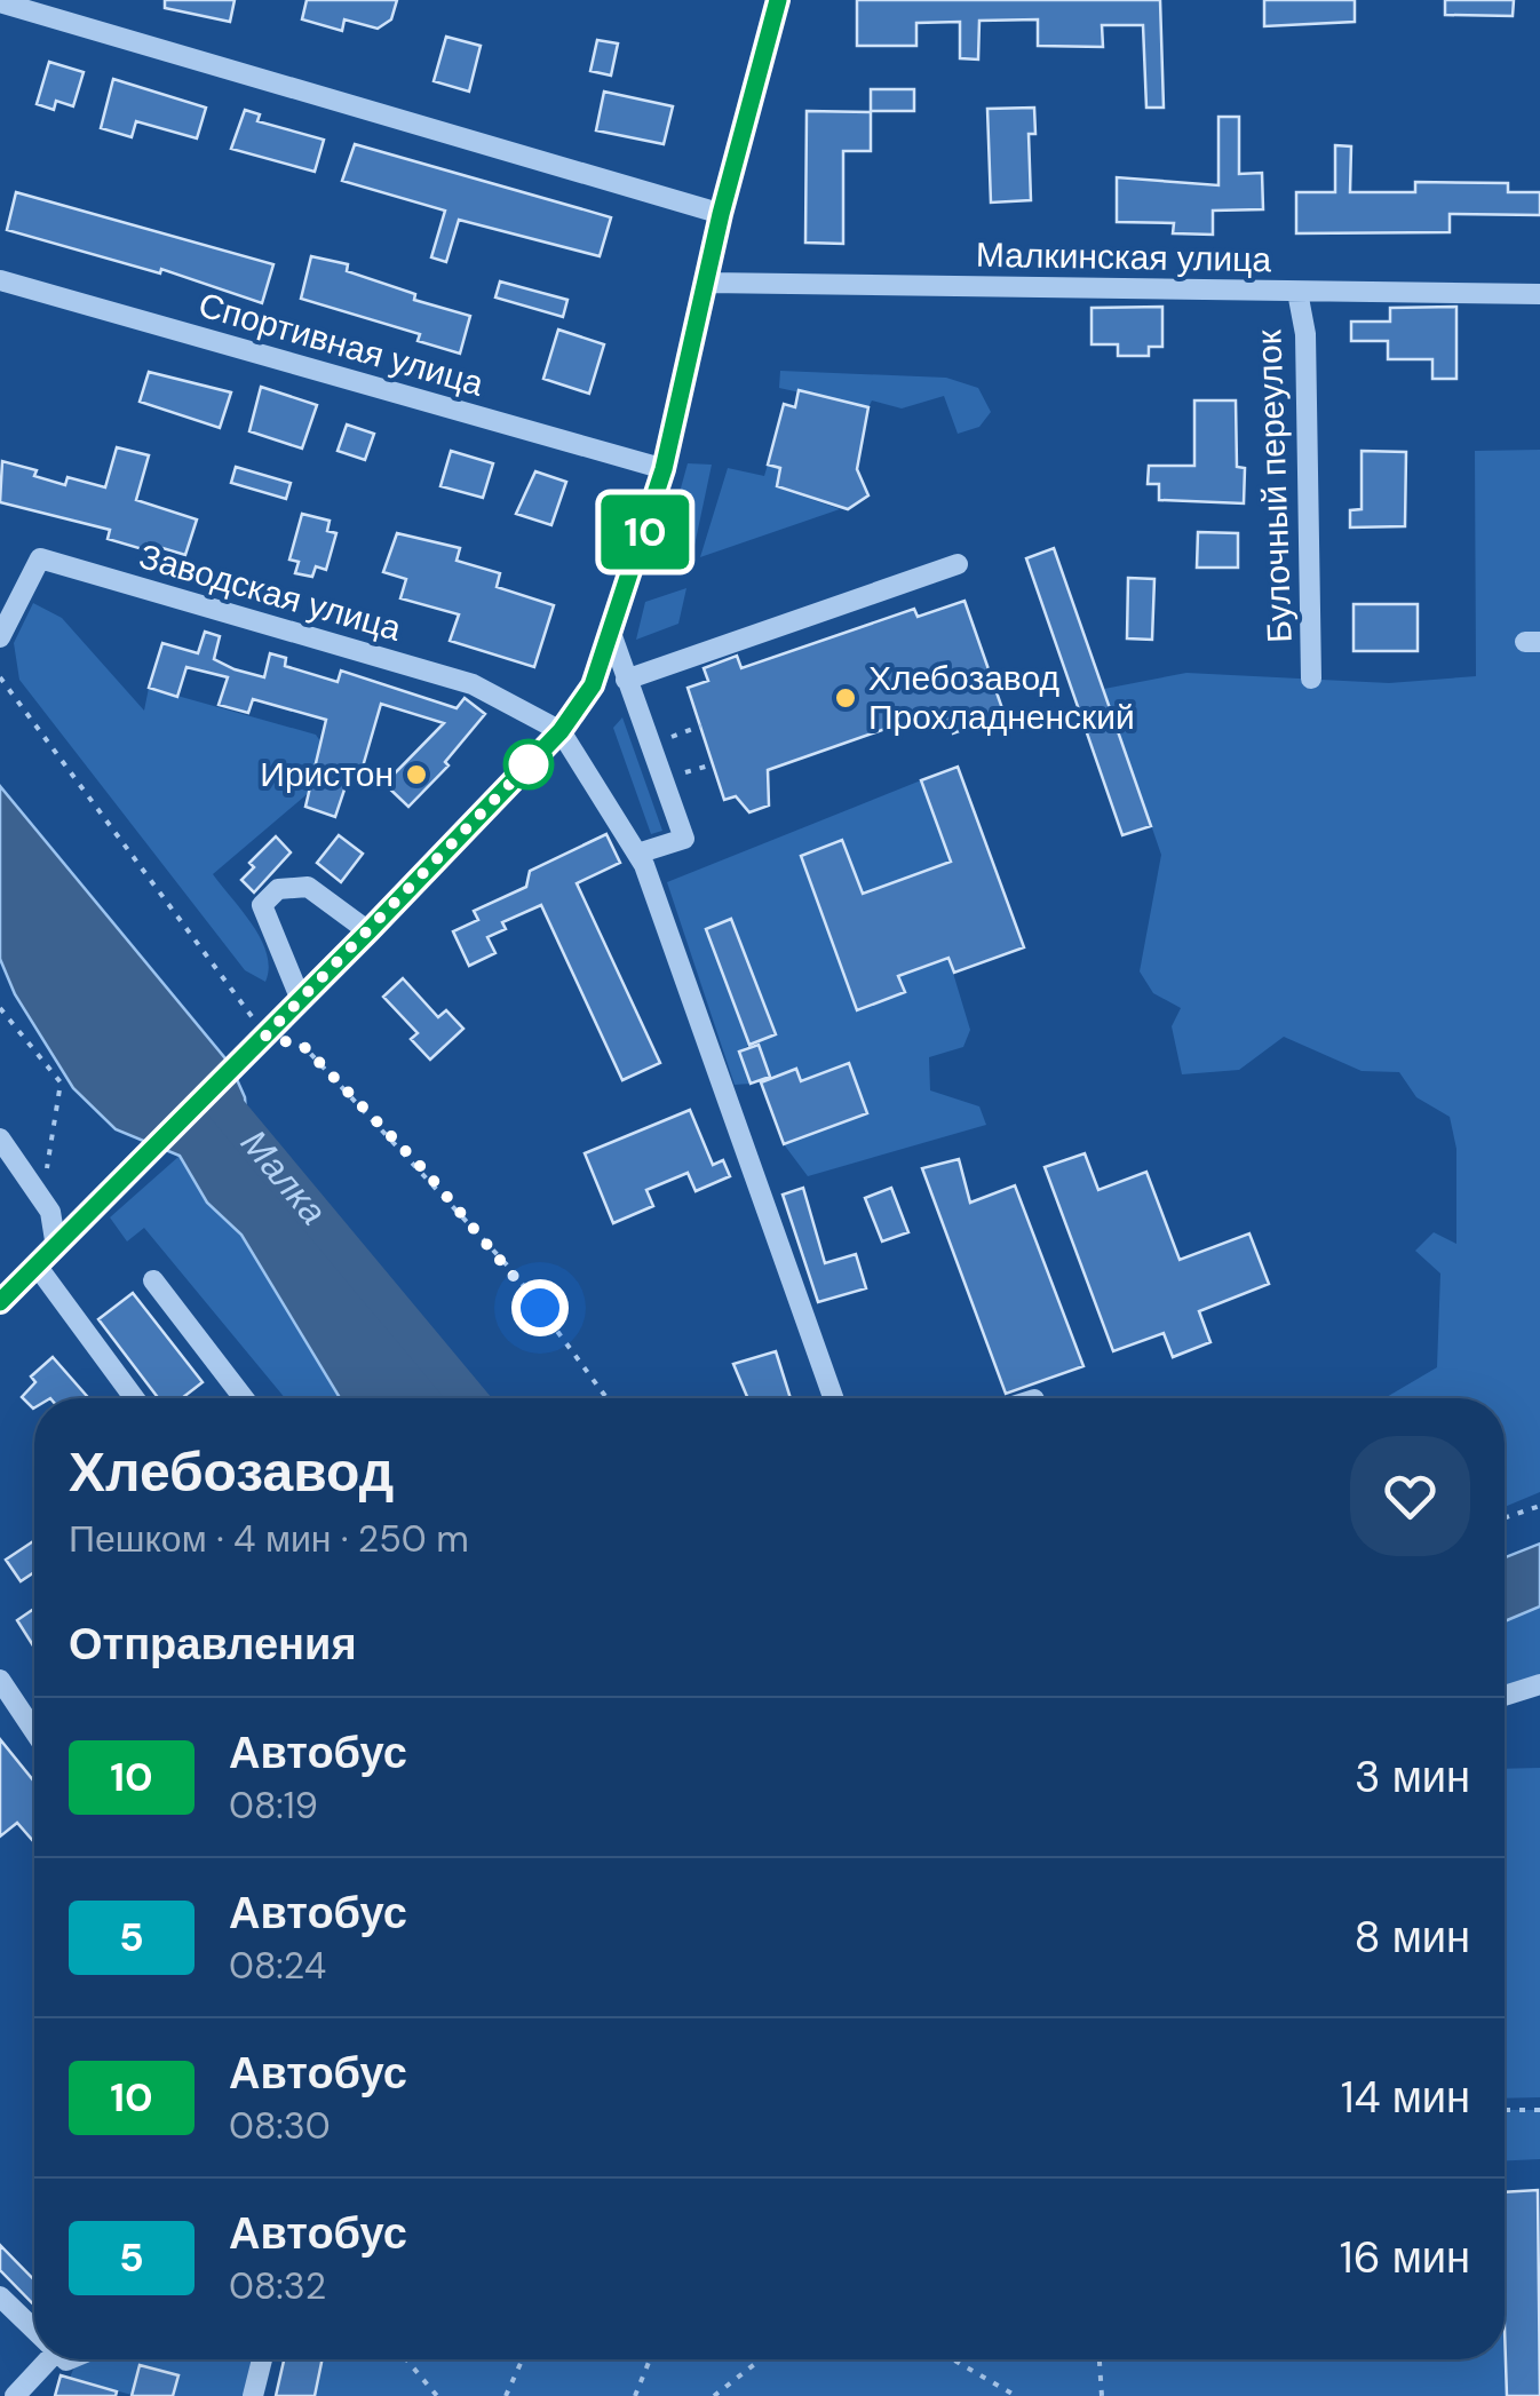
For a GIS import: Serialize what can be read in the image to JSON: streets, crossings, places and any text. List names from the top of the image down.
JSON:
{
  "streets": {
    "street": [
      "Малкинская улица",
      "Спортивная улица",
      "Булочный переулок",
      "Заводская улица"
    ]
  },
  "crossings": [
    ["Малкинская улица", "Булочный переулок"]
  ],
  "water": ["Малка"],
  "places": ["Хлебозавод Прохладненский", "Иристон"],
  "lines": ["bus line 10"],
  "page": {
    "on_map": "10",
    "heading": [
      ["Хлебозавод", "Пешком · 4 мин · 250 m"],
      "Отправления"
    ],
    "list": [
      {
        "mark": "10",
        "name": "Автобус",
        "note": "08:19",
        "value": "3 мин"
      },
      {
        "mark": "5",
        "name": "Автобус",
        "note": "08:24",
        "value": "8 мин"
      },
      {
        "mark": "10",
        "name": "Автобус",
        "note": "08:30",
        "value": "14 мин"
      },
      {
        "mark": "5",
        "name": "Автобус",
        "note": "08:32",
        "value": "16 мин"
      }
    ]
  }
}
